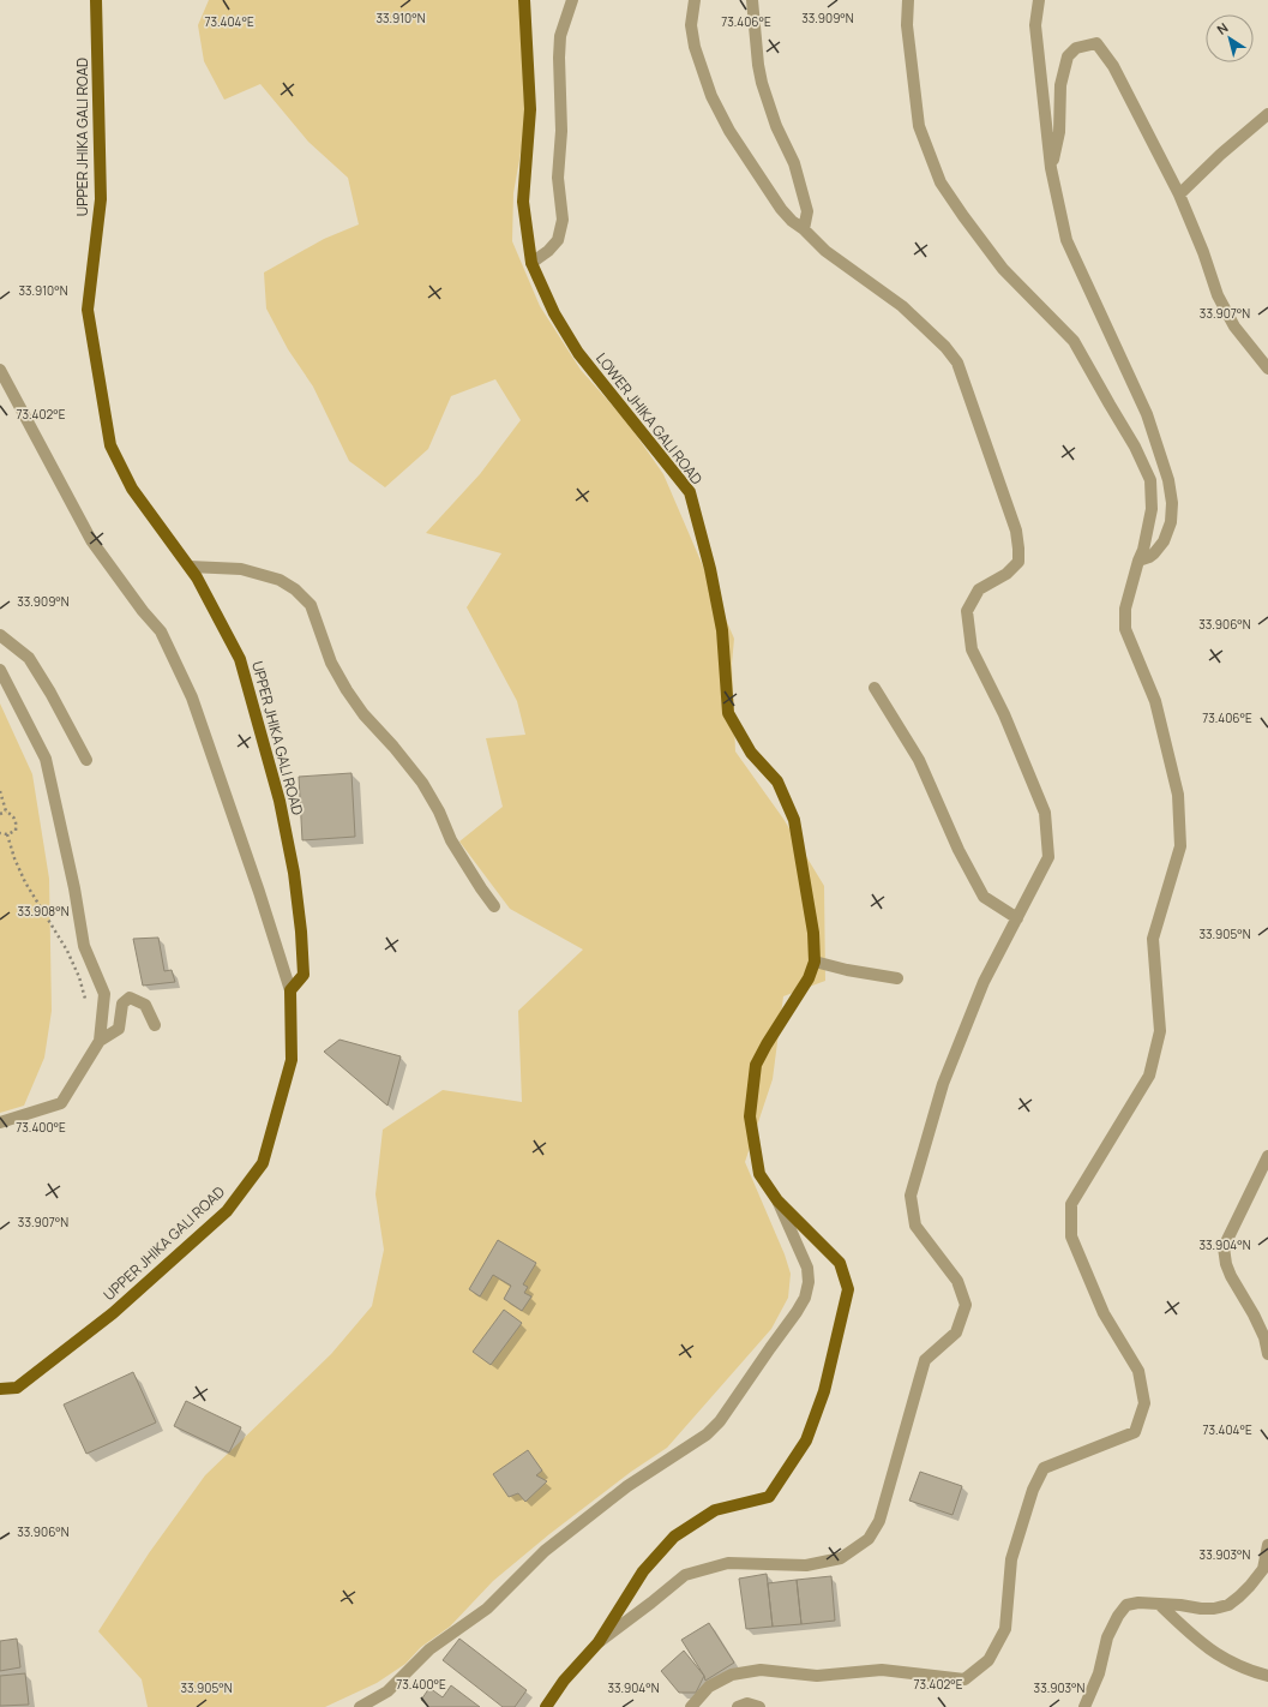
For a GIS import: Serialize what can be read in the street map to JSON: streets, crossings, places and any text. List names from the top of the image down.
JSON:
{
  "streets": {
    "main road": ["UPPER JHIKA GALI ROAD", "LOWER JHIKA GALI ROAD"]
  },
  "north": "top left",
  "coordinates": [
    "33.910°N",
    "33.909°N",
    "73.404°E",
    "73.406°E",
    "33.907°N",
    "73.402°E",
    "33.906°N",
    "33.908°N",
    "33.905°N",
    "73.400°E",
    "33.904°N",
    "33.903°N"
  ]
}
